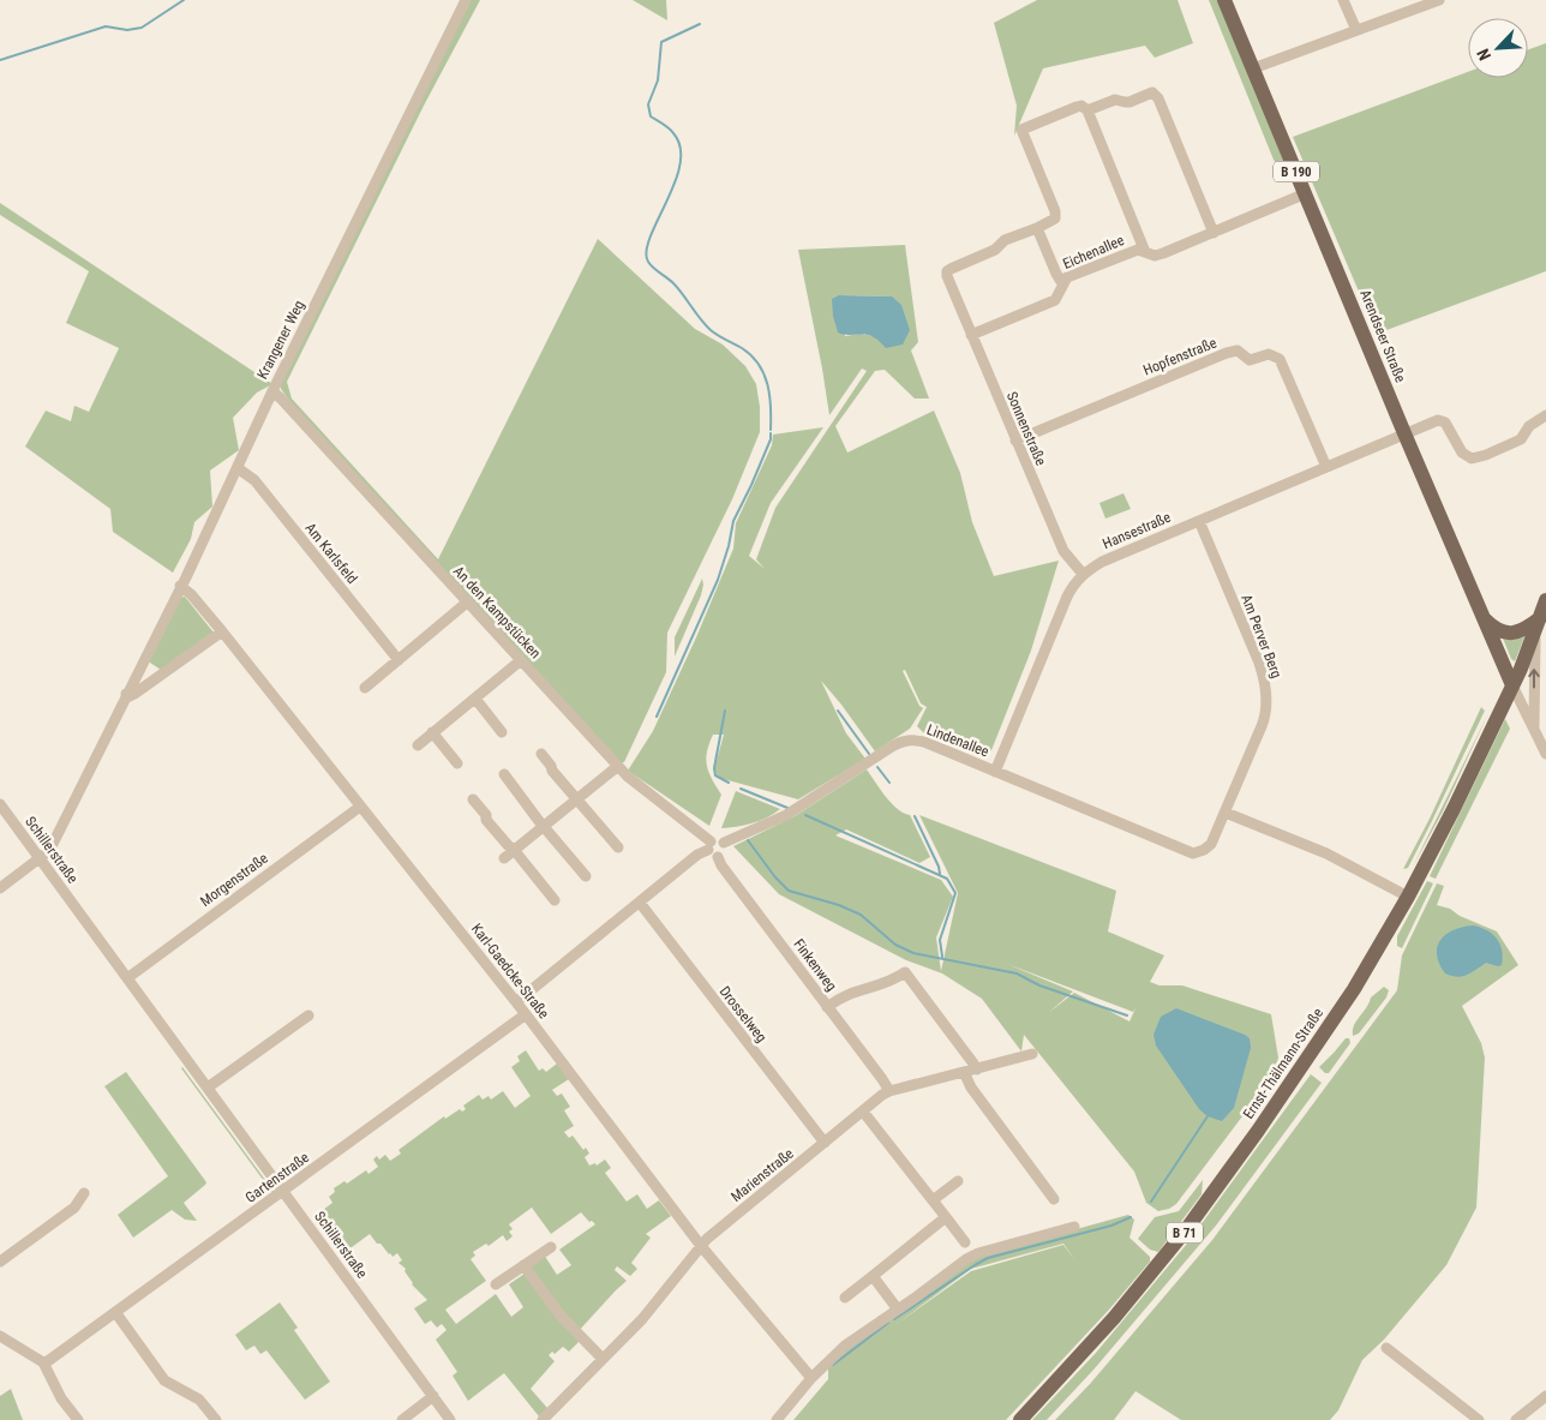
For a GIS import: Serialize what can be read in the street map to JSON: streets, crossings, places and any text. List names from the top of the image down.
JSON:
{
  "streets": {
    "main road": [
      "B 190",
      "Arendseer Straße",
      "Ernst-Thälmann-Straße",
      "B 71"
    ],
    "street": [
      "Eichenallee",
      "Krangener Weg",
      "Hopfenstraße",
      "Sonnenstraße",
      "Hansestraße",
      "Am Karlsfeld",
      "An den Kampstücken",
      "Am Perver Berg",
      "Lindenallee",
      "Schillerstraße",
      "Morgenstraße",
      "Finkenweg",
      "Karl-Gaedcke-Straße",
      "Drosselweg",
      "Marienstraße",
      "Gartenstraße"
    ]
  },
  "crossings": [
    ["Eichenallee", "Arendseer Straße"],
    ["Eichenallee", "Sonnenstraße"],
    ["Arendseer Straße", "Hansestraße"],
    ["Arendseer Straße", "Ernst-Thälmann-Straße"],
    ["Arendseer Straße", "B 71"],
    ["Krangener Weg", "Am Karlsfeld"],
    ["Krangener Weg", "An den Kampstücken"],
    ["Krangener Weg", "Schillerstraße"],
    ["Krangener Weg", "Karl-Gaedcke-Straße"],
    ["Hopfenstraße", "Sonnenstraße"],
    ["Hopfenstraße", "Hansestraße"],
    ["Sonnenstraße", "Hansestraße"],
    ["Hansestraße", "Am Perver Berg"],
    ["Hansestraße", "Lindenallee"],
    ["An den Kampstücken", "Lindenallee"],
    ["An den Kampstücken", "Finkenweg"],
    ["Am Perver Berg", "Lindenallee"],
    ["Lindenallee", "Finkenweg"],
    ["Schillerstraße", "Morgenstraße"],
    ["Schillerstraße", "Gartenstraße"],
    ["Morgenstraße", "Karl-Gaedcke-Straße"],
    ["Finkenweg", "Marienstraße"],
    ["Karl-Gaedcke-Straße", "Marienstraße"],
    ["Karl-Gaedcke-Straße", "Gartenstraße"],
    ["Drosselweg", "Marienstraße"],
    ["Ernst-Thälmann-Straße", "B 71"]
  ],
  "north": "bottom left"
}
